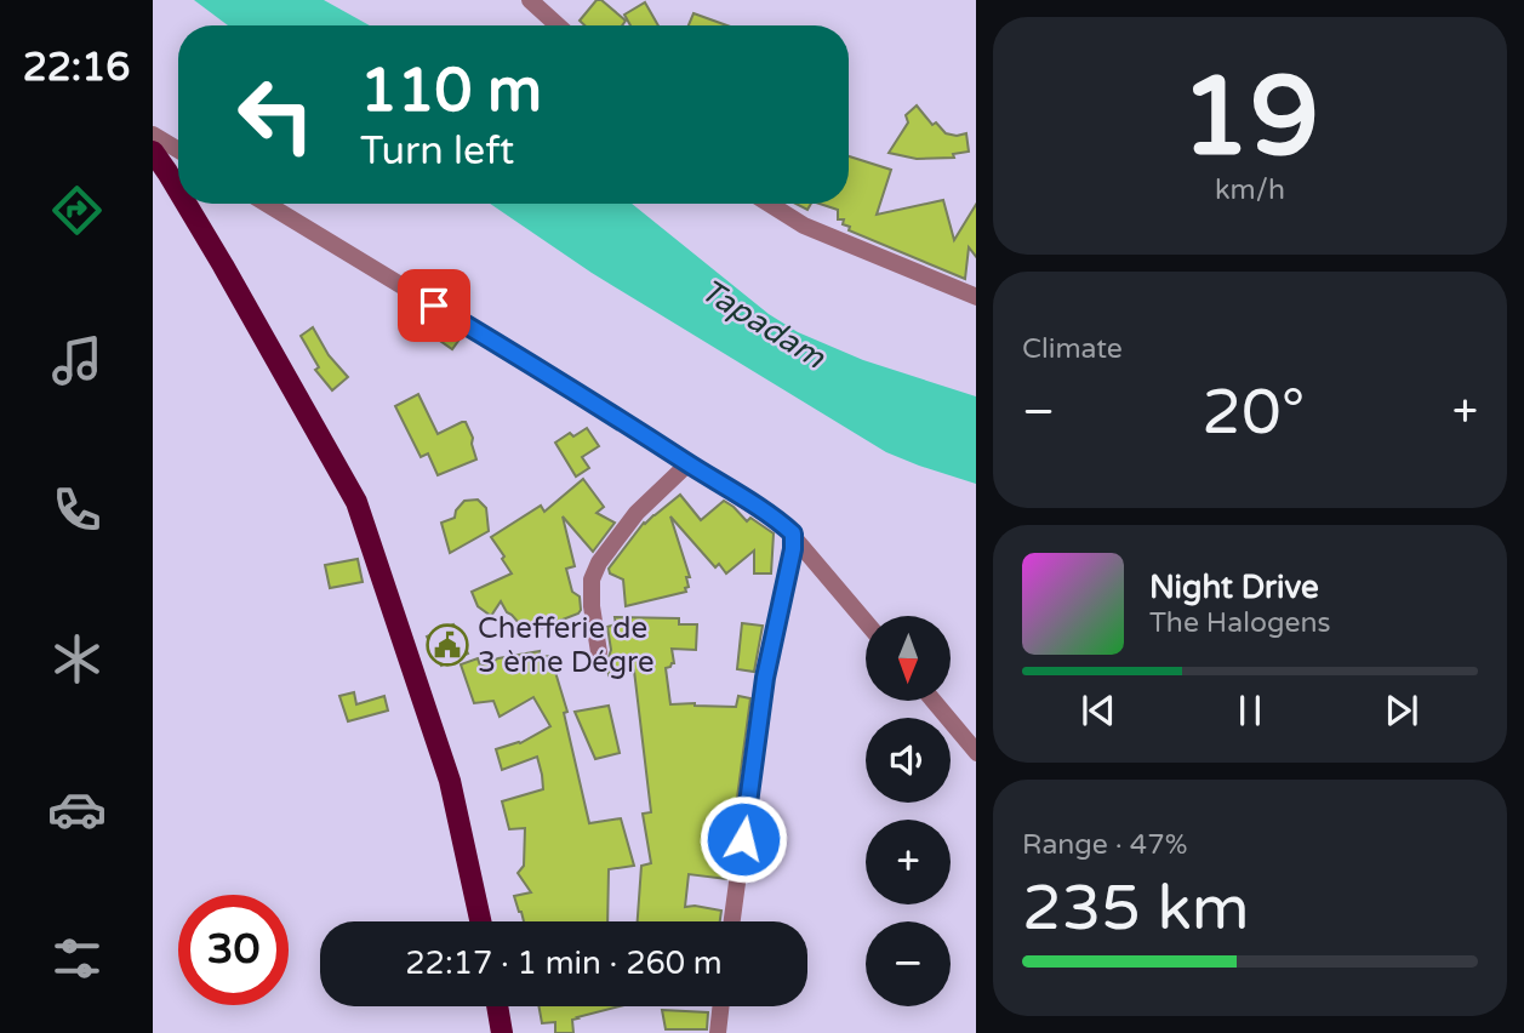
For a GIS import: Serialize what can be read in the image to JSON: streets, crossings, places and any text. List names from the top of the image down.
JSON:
{
  "water": ["Tapadam"],
  "places": {
    "public building": ["Chefferie de 3 ème Dégre"]
  },
  "north": "bottom",
  "page": {
    "tabs": "22:16",
    "tile": [
      ["19", "km/h"],
      "Climate",
      ["Range · 47%", "235 km"]
    ],
    "turn": ["110 m", "Turn left"],
    "heat": ["−", "20°", "+"],
    "song": ["Night Drive", "The Halogens"],
    "map_buttons": ["+", "−"],
    "limit": "30",
    "trip": "22:17 · 1 min · 260 m"
  }
}
